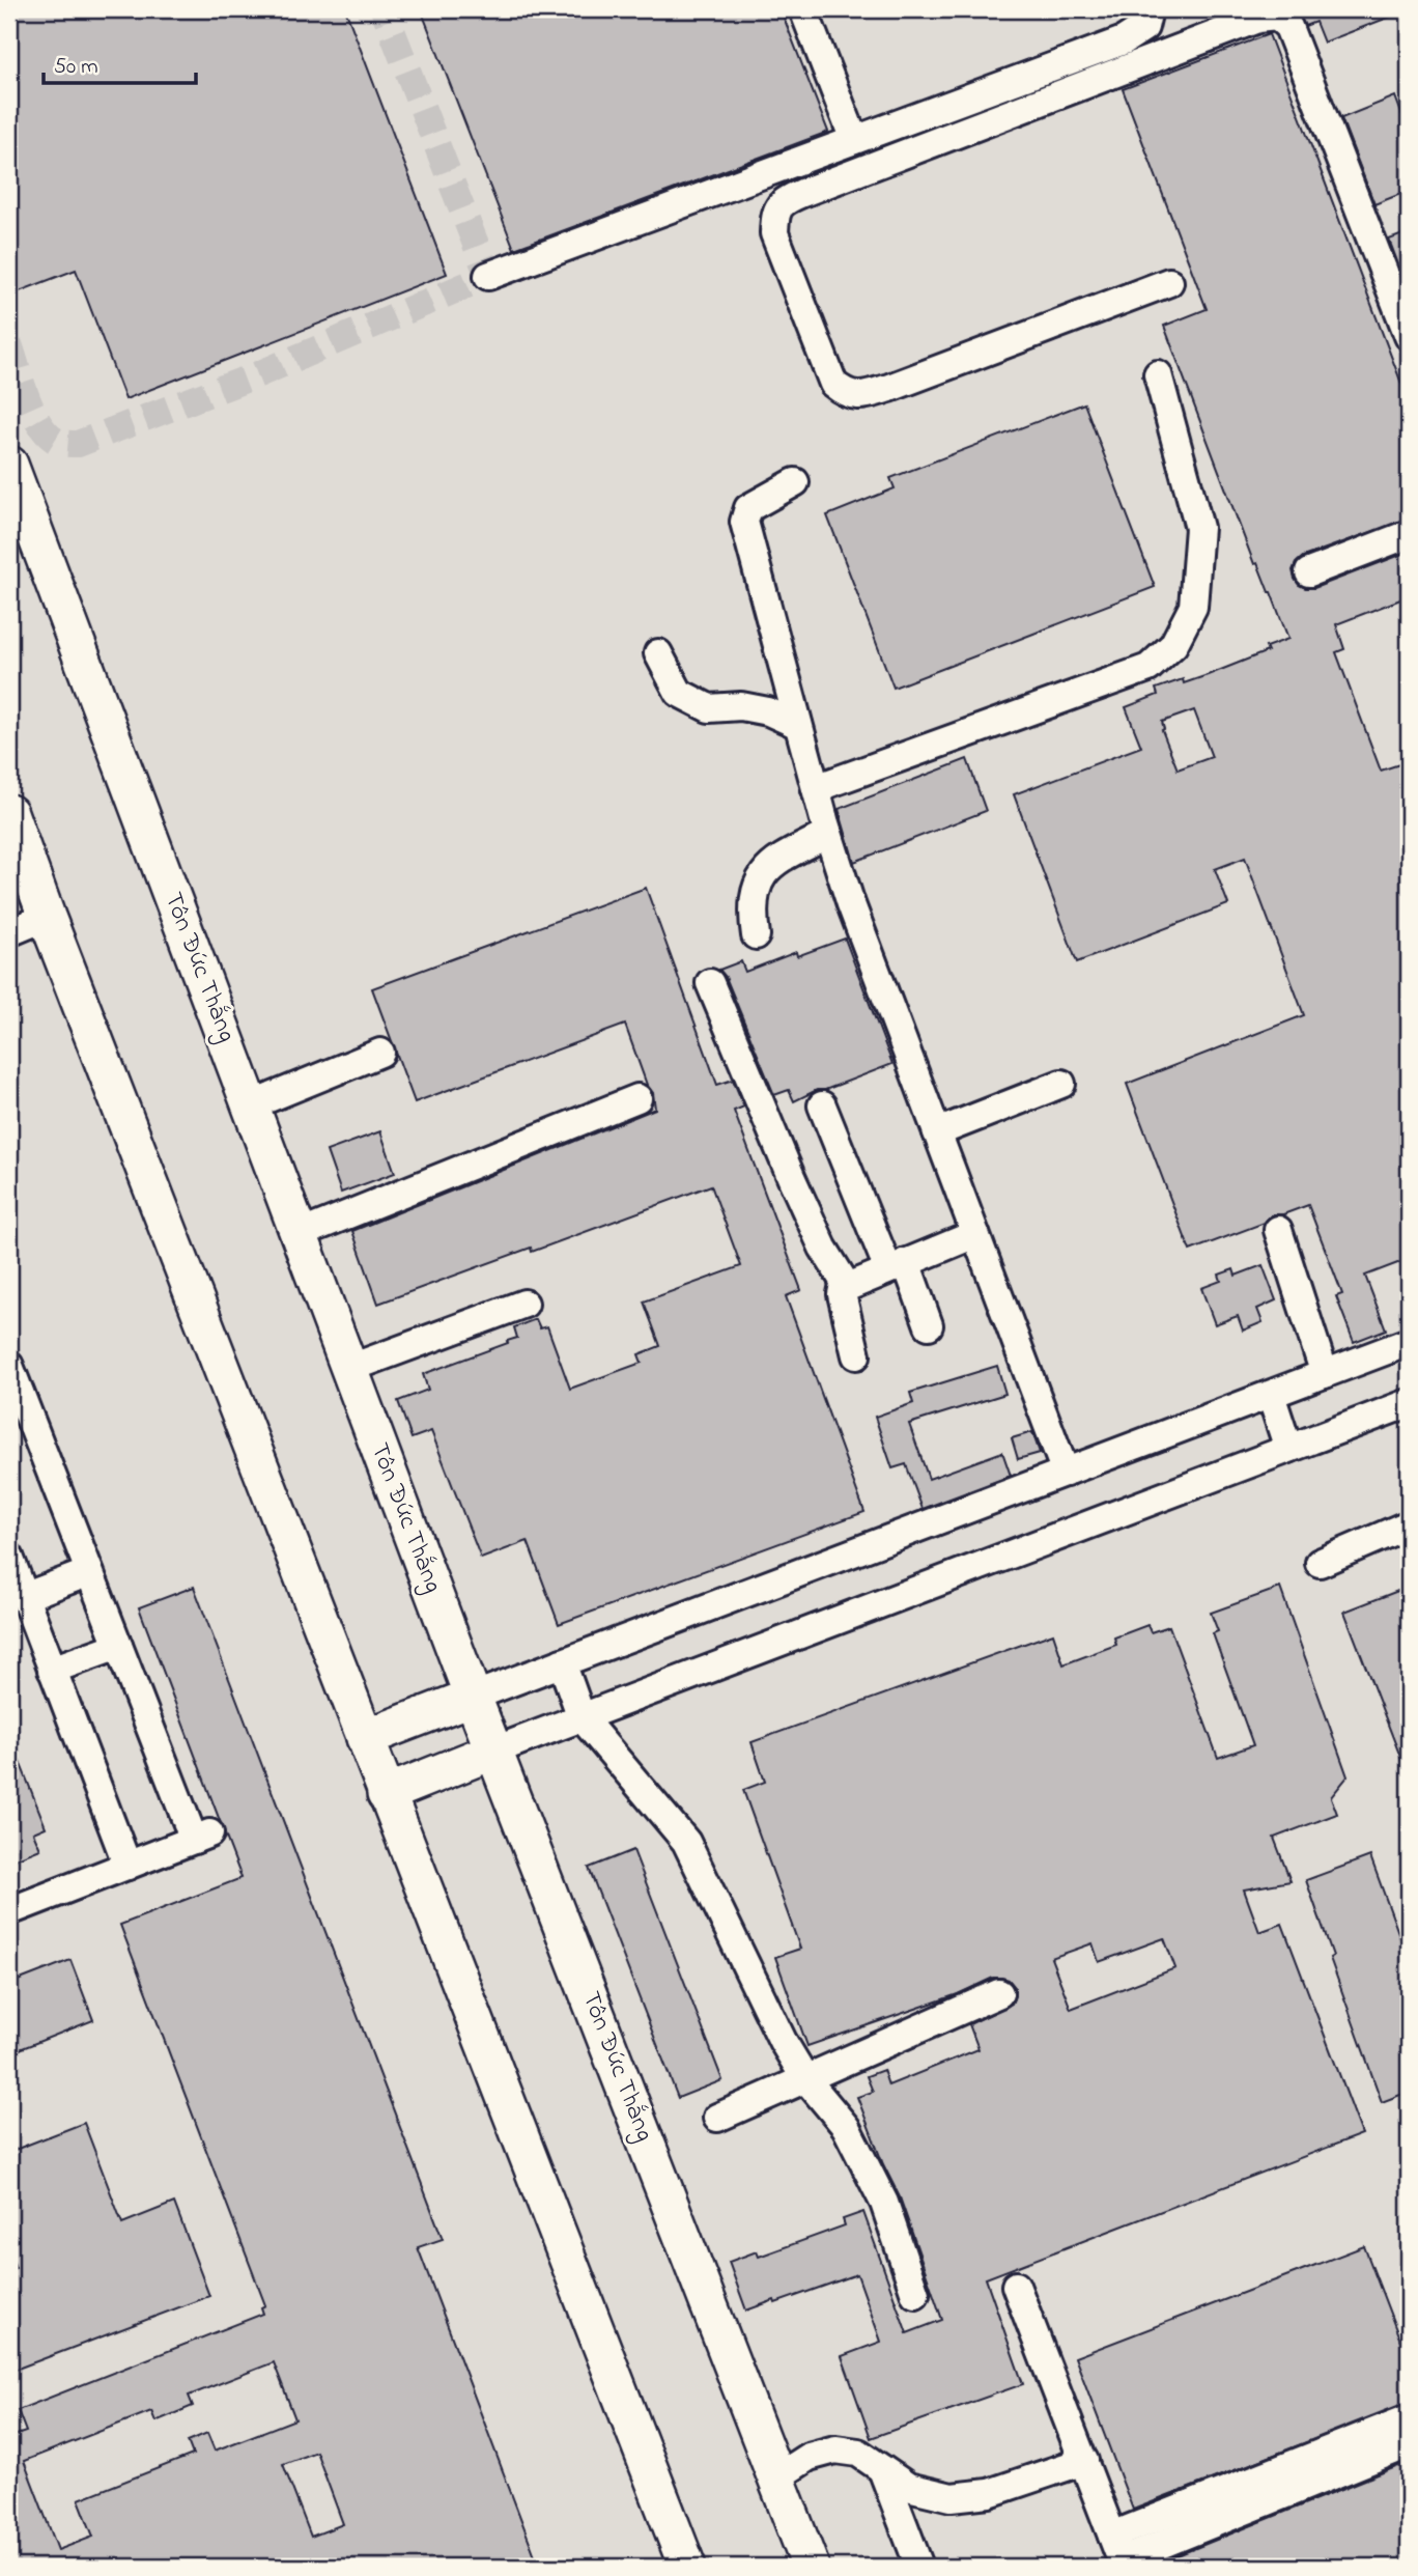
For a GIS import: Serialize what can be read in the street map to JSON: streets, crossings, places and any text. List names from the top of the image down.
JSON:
{
  "streets": {
    "main road": ["Tôn Đức Thắng"]
  },
  "scale_bar": "50 m"
}
